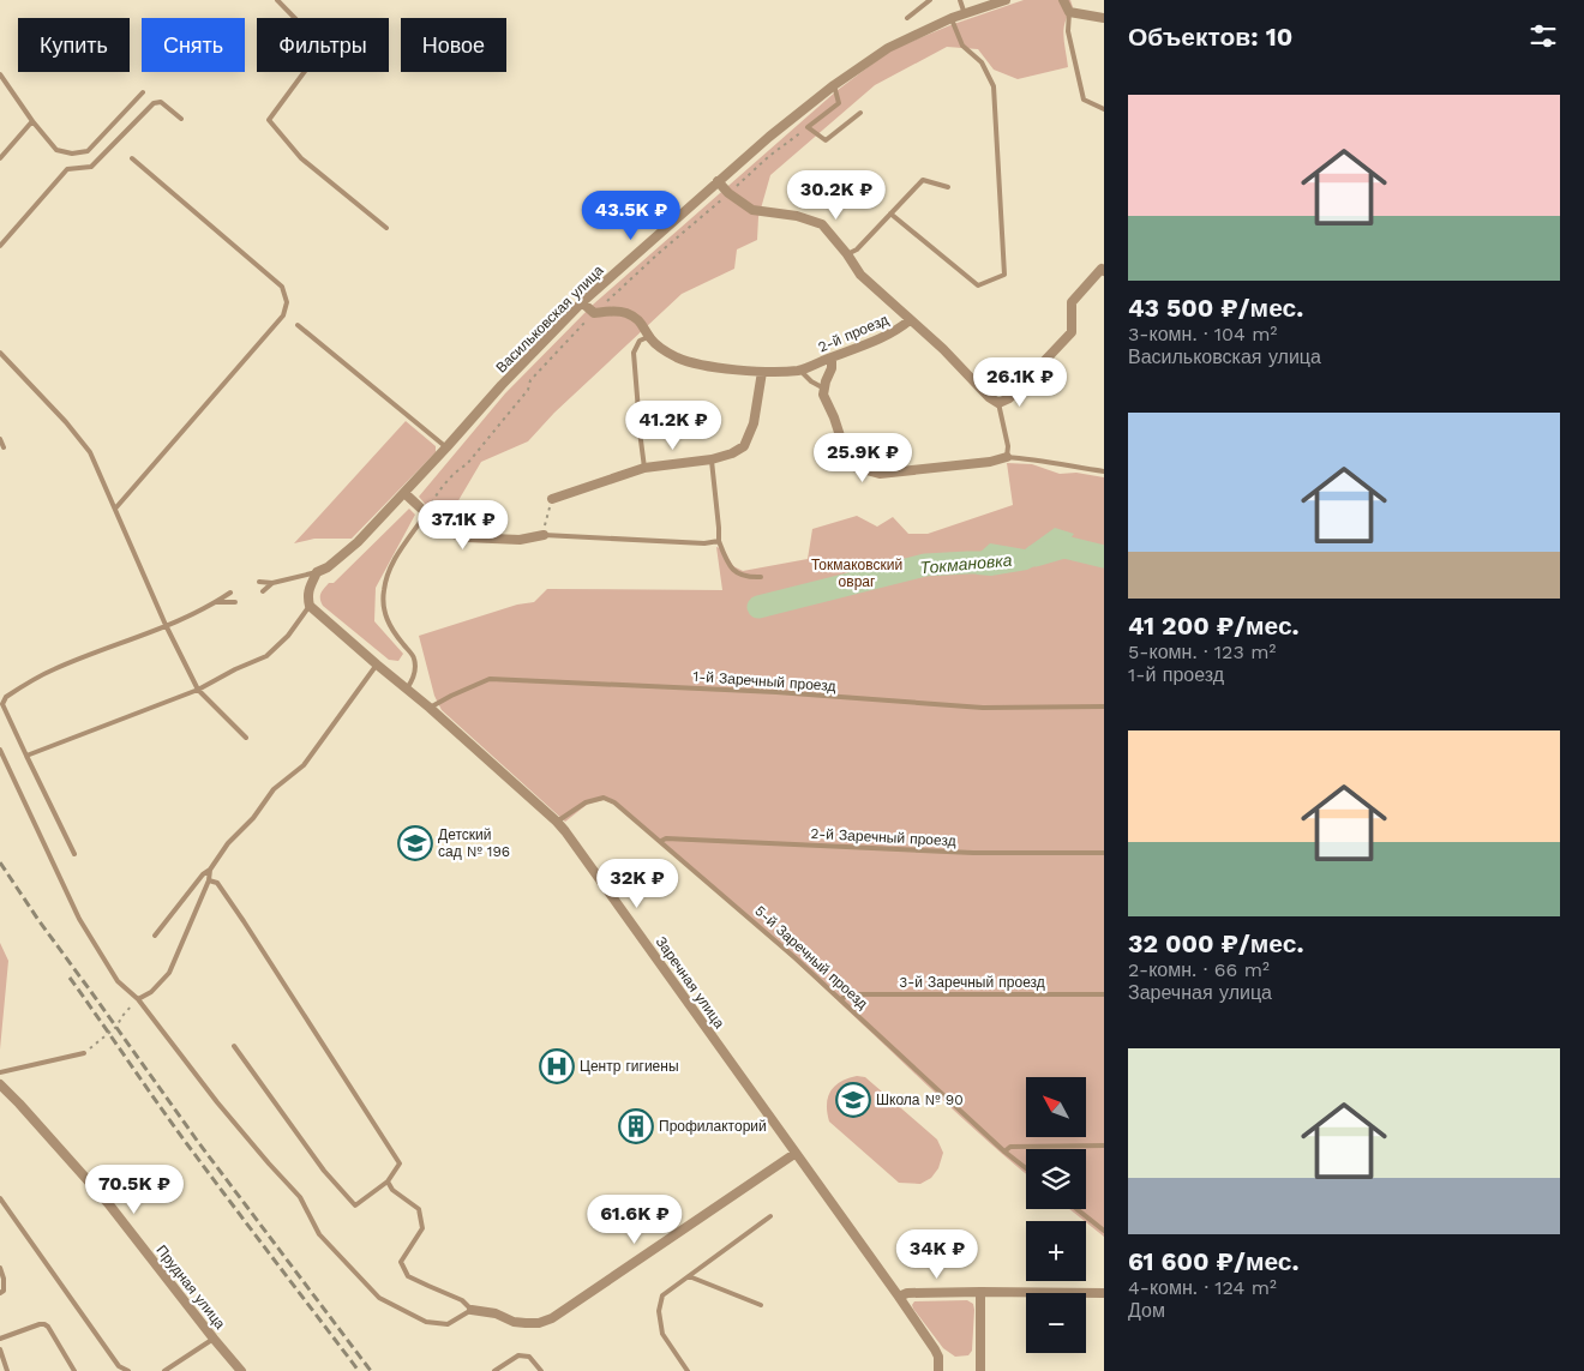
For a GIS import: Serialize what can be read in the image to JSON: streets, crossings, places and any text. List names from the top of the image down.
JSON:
{
  "streets": {
    "street": [
      "Васильковская улица",
      "2-й проезд",
      "Заречная улица",
      "Прудная улица"
    ],
    "lane": [
      "1-й Заречный проезд",
      "2-й Заречный проезд",
      "5-й Заречный проезд",
      "3-й Заречный проезд"
    ]
  },
  "crossings": [
    ["Васильковская улица", "2-й проезд"],
    ["1-й Заречный проезд", "Заречная улица"],
    ["2-й Заречный проезд", "5-й Заречный проезд"],
    ["5-й Заречный проезд", "Заречная улица"],
    ["5-й Заречный проезд", "3-й Заречный проезд"]
  ],
  "water": ["Токмановка"],
  "parks": ["Токмаковский овраг"],
  "places": {
    "school or university": ["Детский сад № 196", "Школа № 90"],
    "hospital": ["Центр гигиены"],
    "building": ["Профилакторий"]
  },
  "north": "top left",
  "page": {
    "heading": "Объектов: 10",
    "chip": [
      "Купить",
      "Снять",
      "Фильтры",
      "Новое"
    ],
    "list": [
      {
        "name": "43 500 ₽/мес.",
        "note": "3-комн. · 104 m² · Васильковская улица"
      },
      {
        "name": "41 200 ₽/мес.",
        "note": "5-комн. · 123 m² · 1-й проезд"
      },
      {
        "name": "32 000 ₽/мес.",
        "note": "2-комн. · 66 m² · Заречная улица"
      },
      {
        "name": "61 600 ₽/мес.",
        "note": "4-комн. · 124 m² · Дом"
      }
    ],
    "price": [
      "30.2K ₽",
      "43.5K ₽",
      "26.1K ₽",
      "41.2K ₽",
      "25.9K ₽",
      "37.1K ₽",
      "32K ₽",
      "70.5K ₽",
      "61.6K ₽",
      "34K ₽"
    ],
    "map_buttons": ["+", "−"]
  }
}
